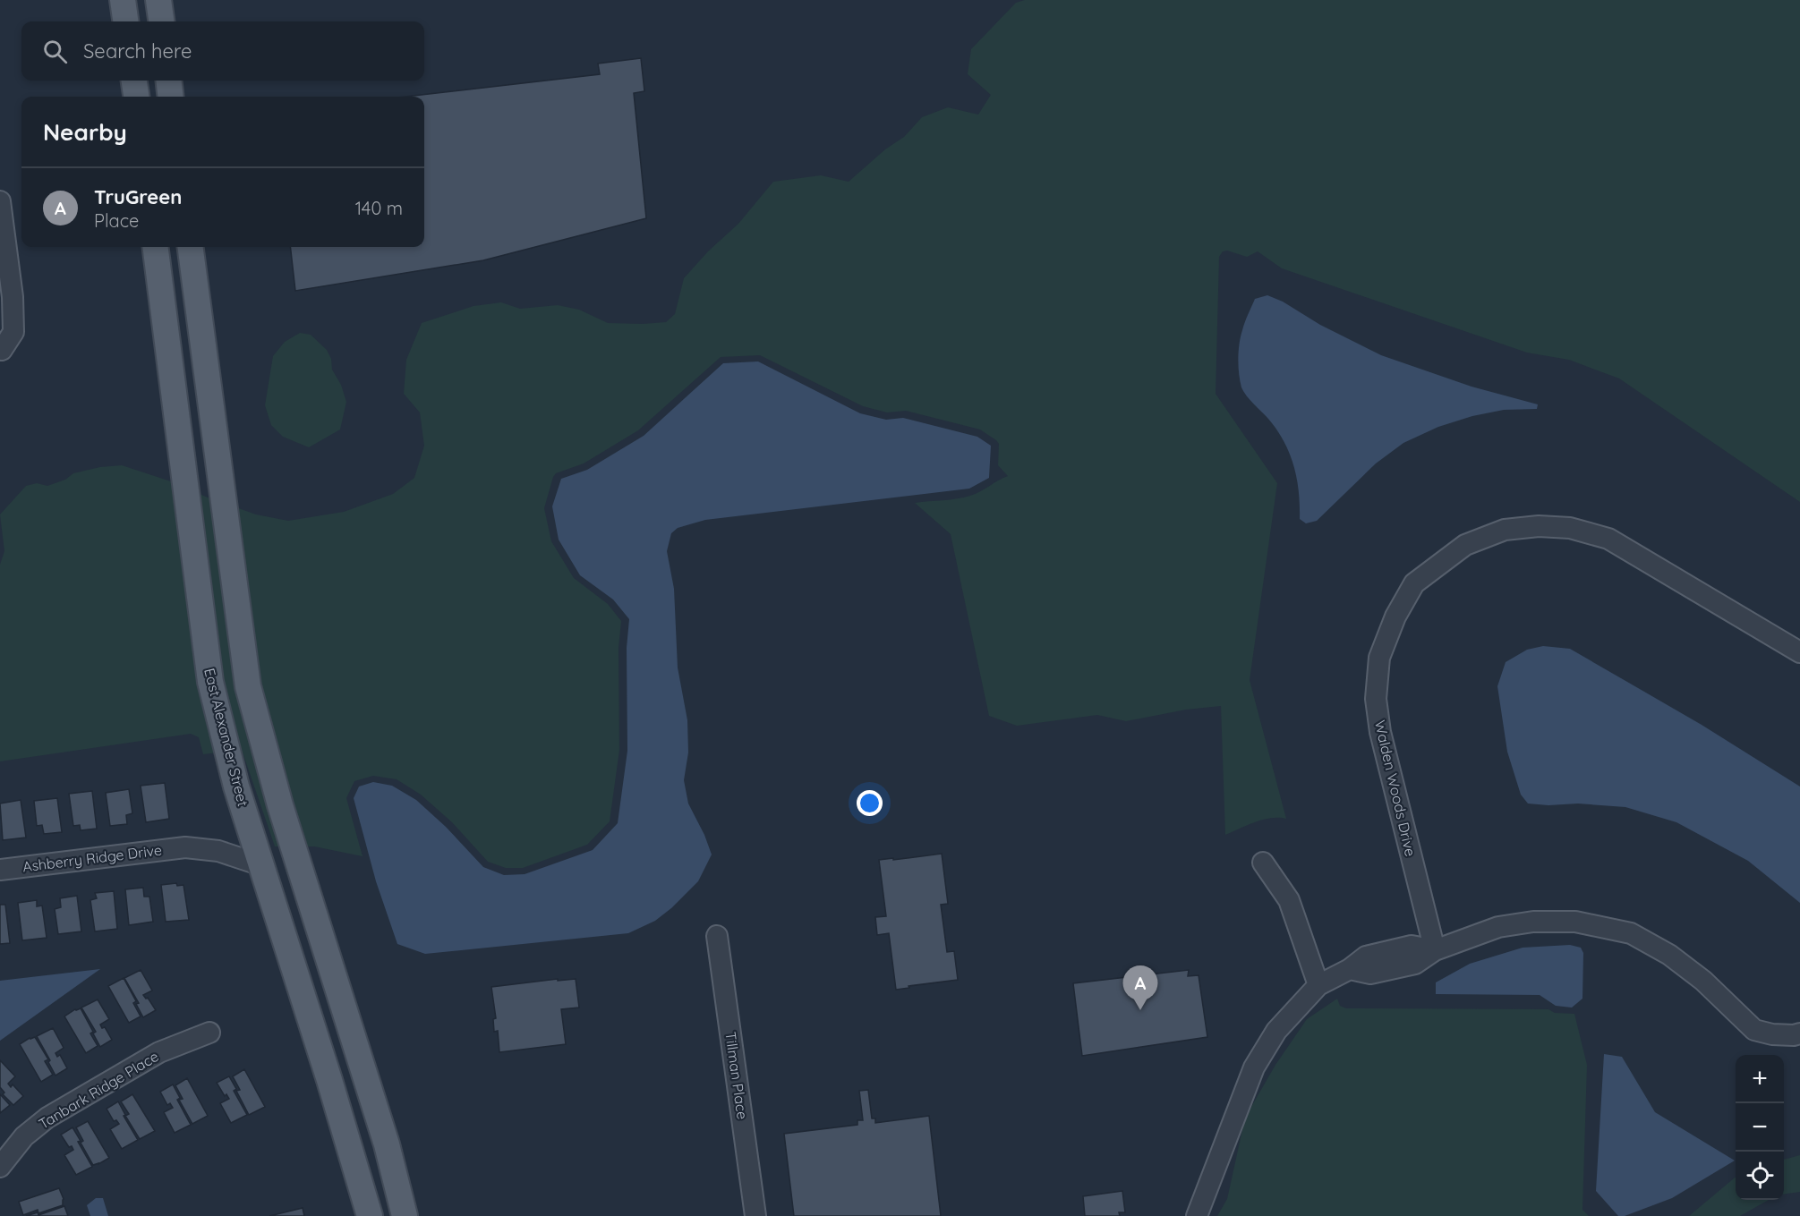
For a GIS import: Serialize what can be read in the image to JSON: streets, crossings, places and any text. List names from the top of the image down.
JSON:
{
  "streets": {
    "main road": ["East Alexander Street"],
    "street": [
      "Walden Woods Drive",
      "Ashberry Ridge Drive",
      "Tillman Place",
      "Tanbark Ridge Place"
    ]
  },
  "crossings": [
    ["East Alexander Street", "Ashberry Ridge Drive"]
  ],
  "page": {
    "search": "Search here",
    "heading": "Nearby",
    "list": [
      {
        "mark": "A",
        "name": "TruGreen",
        "note": "Place",
        "value": "140 m"
      }
    ],
    "pins": "A",
    "map_buttons": ["+", "−"]
  }
}
